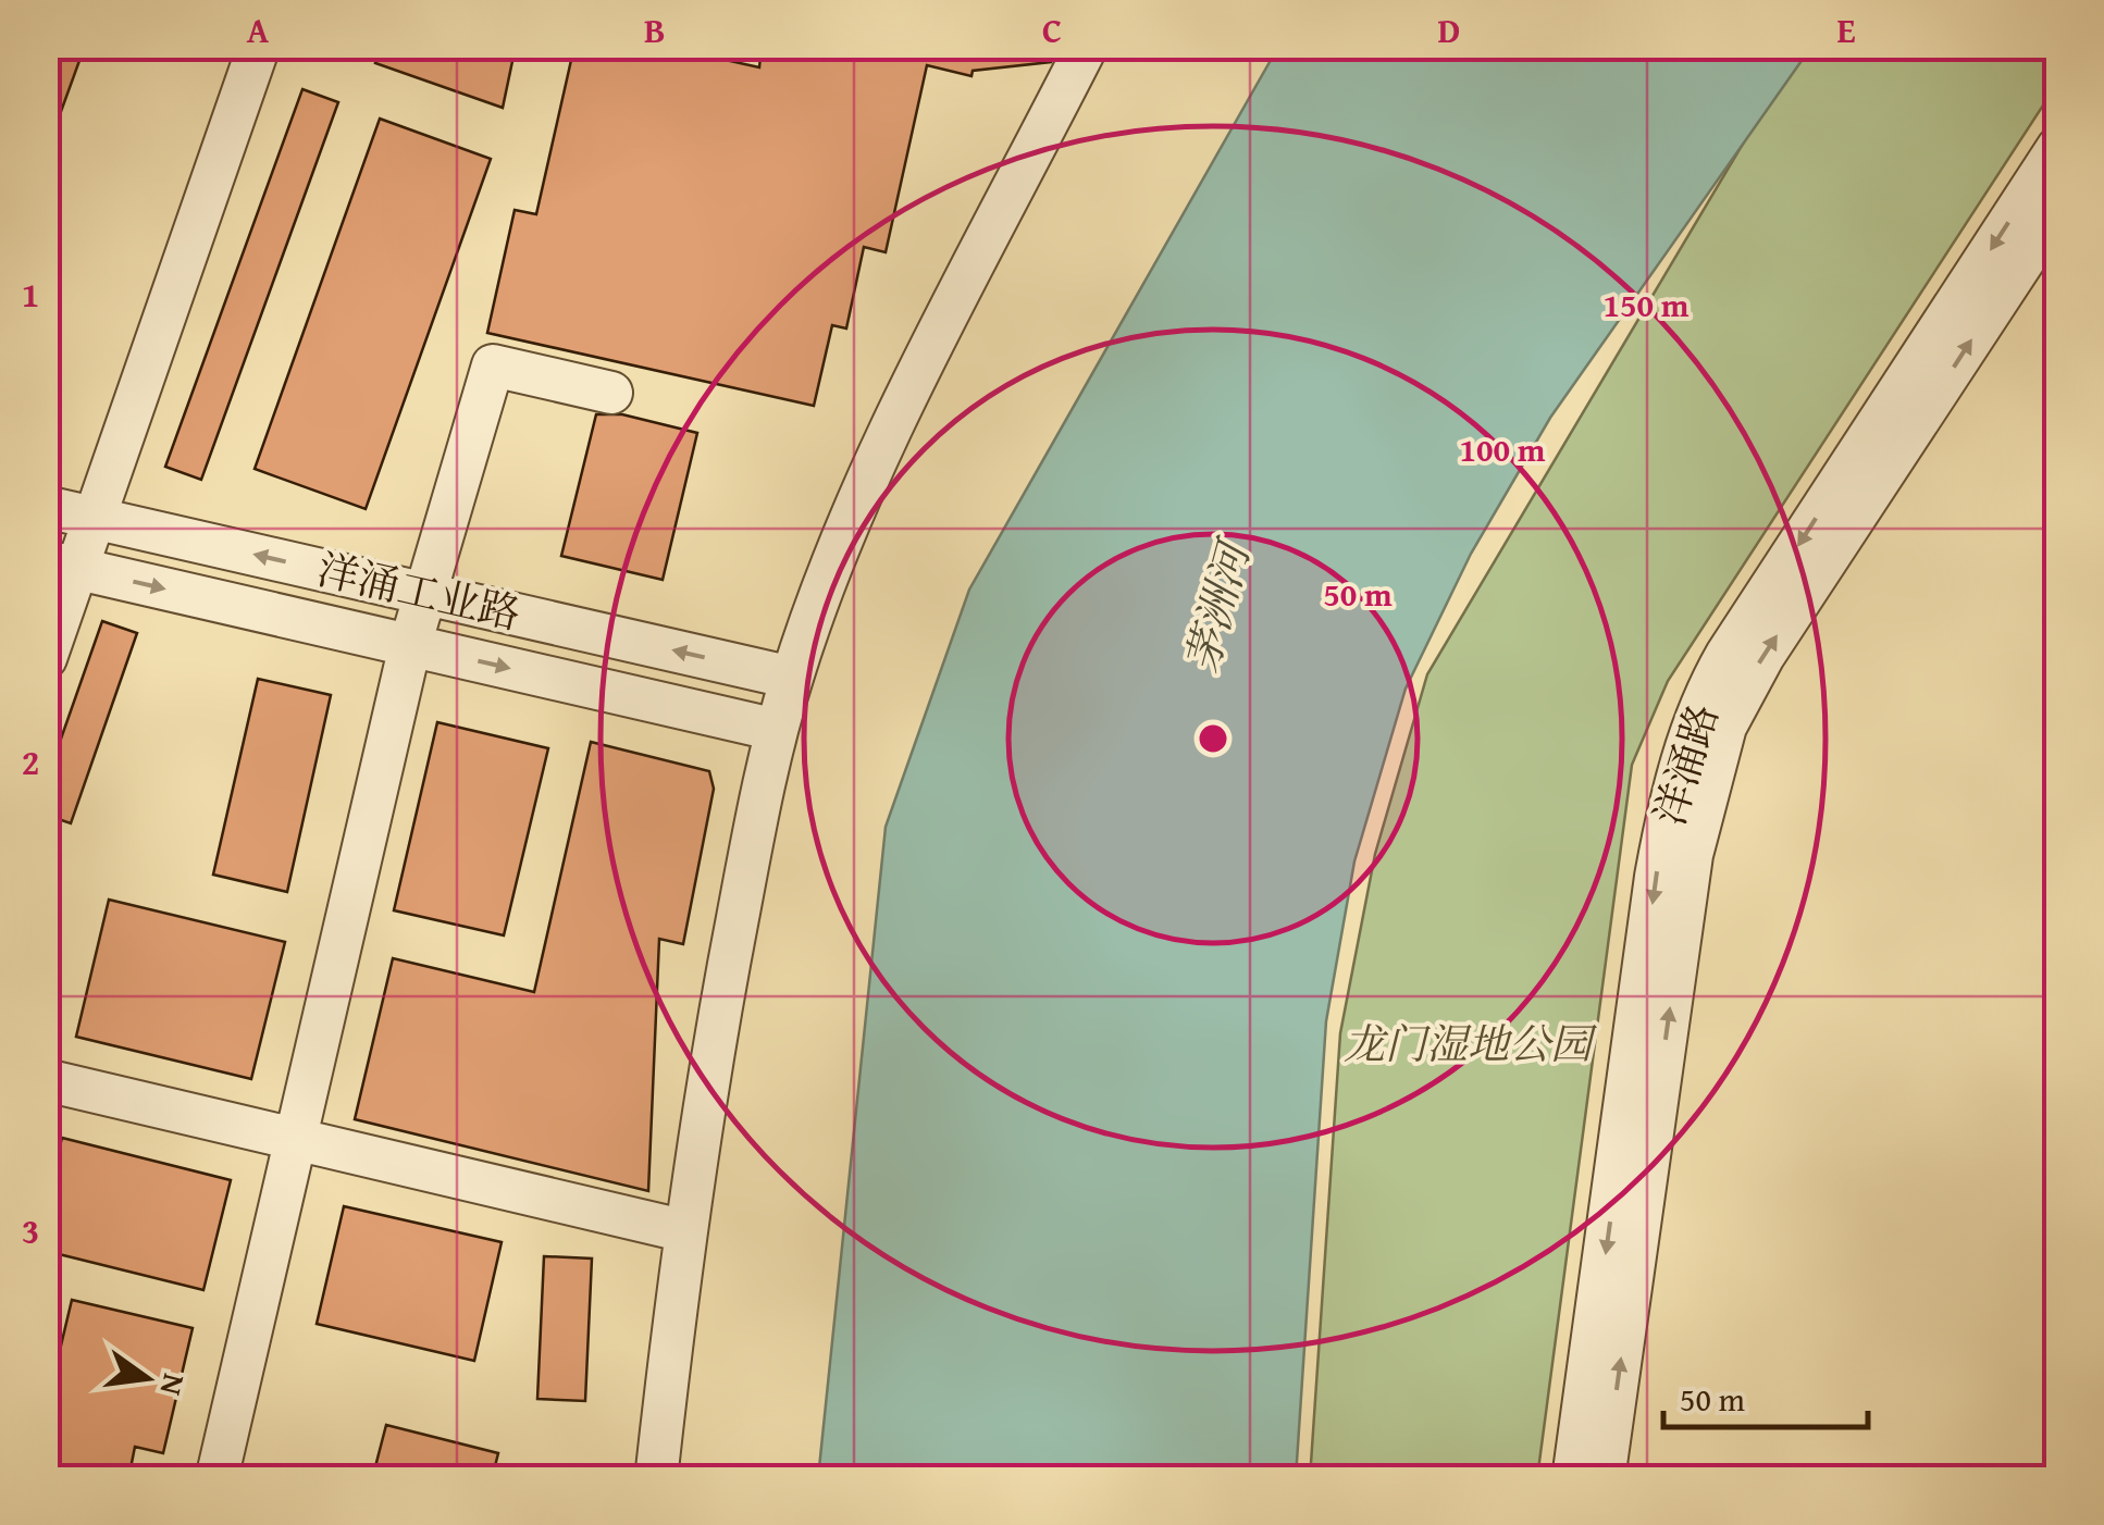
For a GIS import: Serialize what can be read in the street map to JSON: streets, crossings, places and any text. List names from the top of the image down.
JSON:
{
  "streets": {
    "street": ["洋涌工业路", "洋涌路"]
  },
  "water": ["茅洲河"],
  "parks": ["龙门湿地公园"],
  "scale_bar": "50 m",
  "north": "right",
  "grid": {
    "columns": [
      "A",
      "B",
      "C",
      "D",
      "E"
    ],
    "rows": ["1", "2", "3"]
  },
  "rings": ["150 m", "100 m", "50 m"]
}
